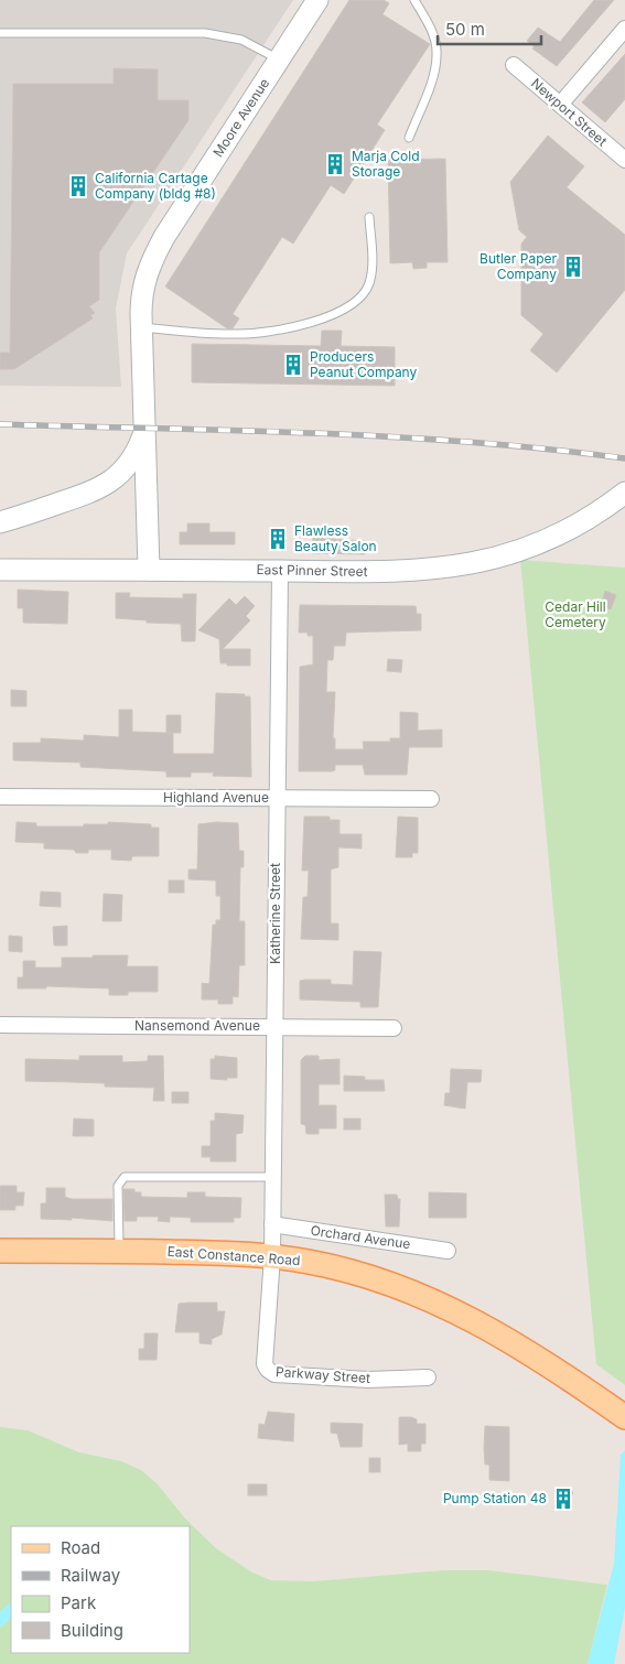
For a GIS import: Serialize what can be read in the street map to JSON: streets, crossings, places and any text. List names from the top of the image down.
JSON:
{
  "streets": {
    "main road": ["East Constance Road"],
    "street": [
      "Newport Street",
      "Moore Avenue",
      "East Pinner Street",
      "Highland Avenue",
      "Katherine Street",
      "Nansemond Avenue",
      "Orchard Avenue",
      "Parkway Street"
    ]
  },
  "crossings": [
    ["Moore Avenue", "East Pinner Street"],
    ["East Pinner Street", "Katherine Street"],
    ["Highland Avenue", "Katherine Street"],
    ["Katherine Street", "Nansemond Avenue"],
    ["Katherine Street", "Orchard Avenue"],
    ["Katherine Street", "East Constance Road"],
    ["Katherine Street", "Parkway Street"],
    ["East Constance Road", "Parkway Street"]
  ],
  "parks": ["Cedar Hill Cemetery"],
  "places": {
    "building": [
      "Marja Cold Storage",
      "California Cartage Company (bldg #8)",
      "Butler Paper Company",
      "Producers Peanut Company",
      "Flawless Beauty Salon",
      "Pump Station 48"
    ]
  },
  "legend": [
    "Road",
    "Railway",
    "Park",
    "Building"
  ],
  "scale_bar": "50 m"
}
